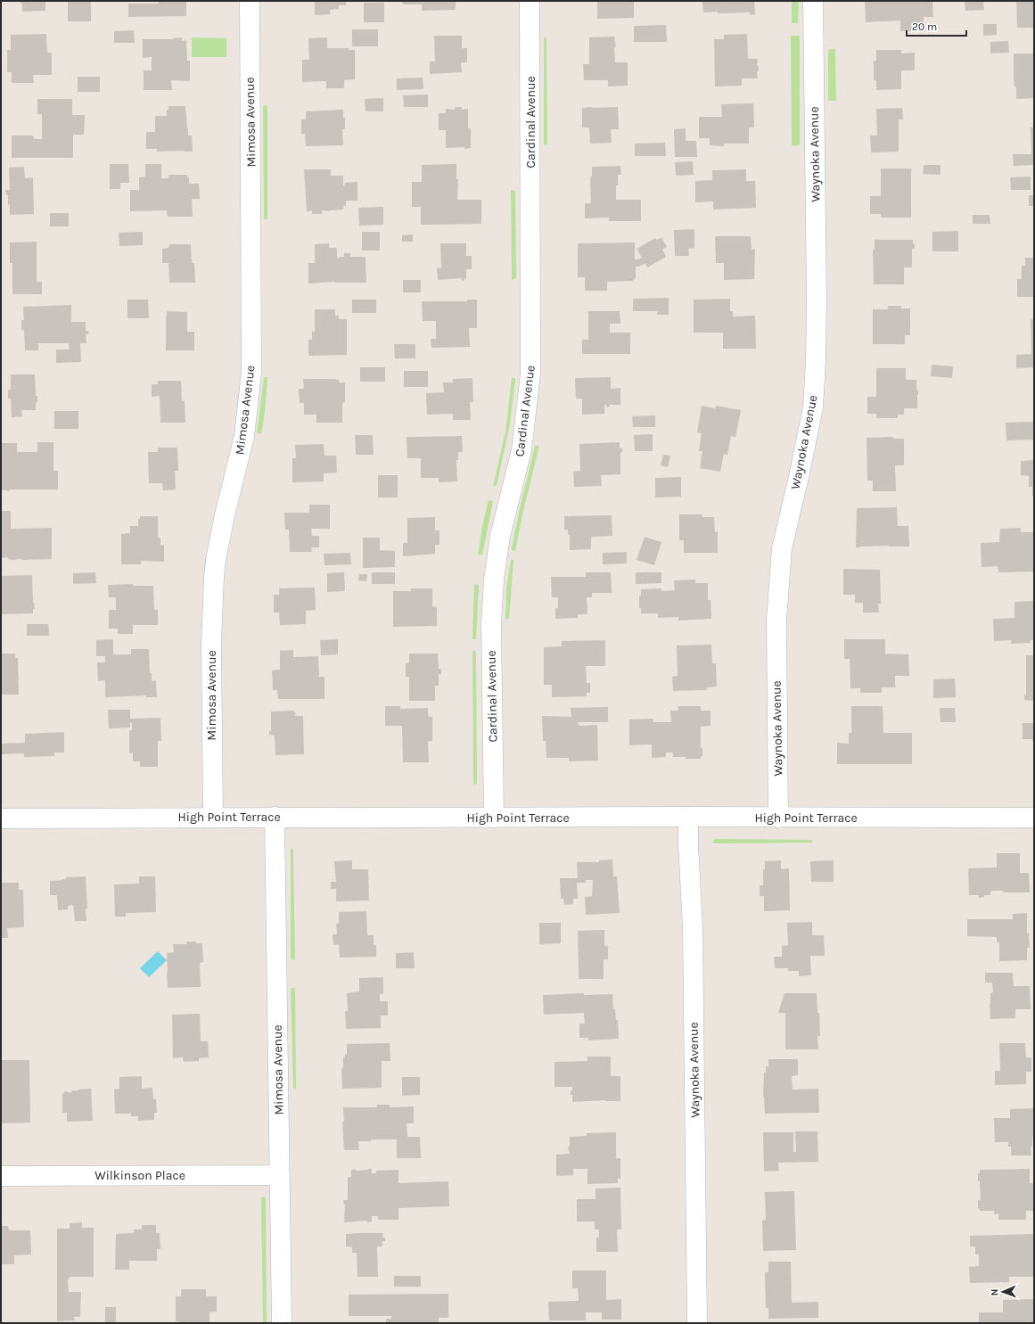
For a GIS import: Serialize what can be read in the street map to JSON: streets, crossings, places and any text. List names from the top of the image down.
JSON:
{
  "streets": {
    "street": [
      "Mimosa Avenue",
      "Cardinal Avenue",
      "Waynoka Avenue",
      "High Point Terrace",
      "Wilkinson Place"
    ]
  },
  "crossings": [
    ["Mimosa Avenue", "High Point Terrace"],
    ["Mimosa Avenue", "Wilkinson Place"],
    ["Cardinal Avenue", "High Point Terrace"],
    ["Waynoka Avenue", "High Point Terrace"]
  ],
  "scale_bar": "20 m",
  "north": "left"
}
